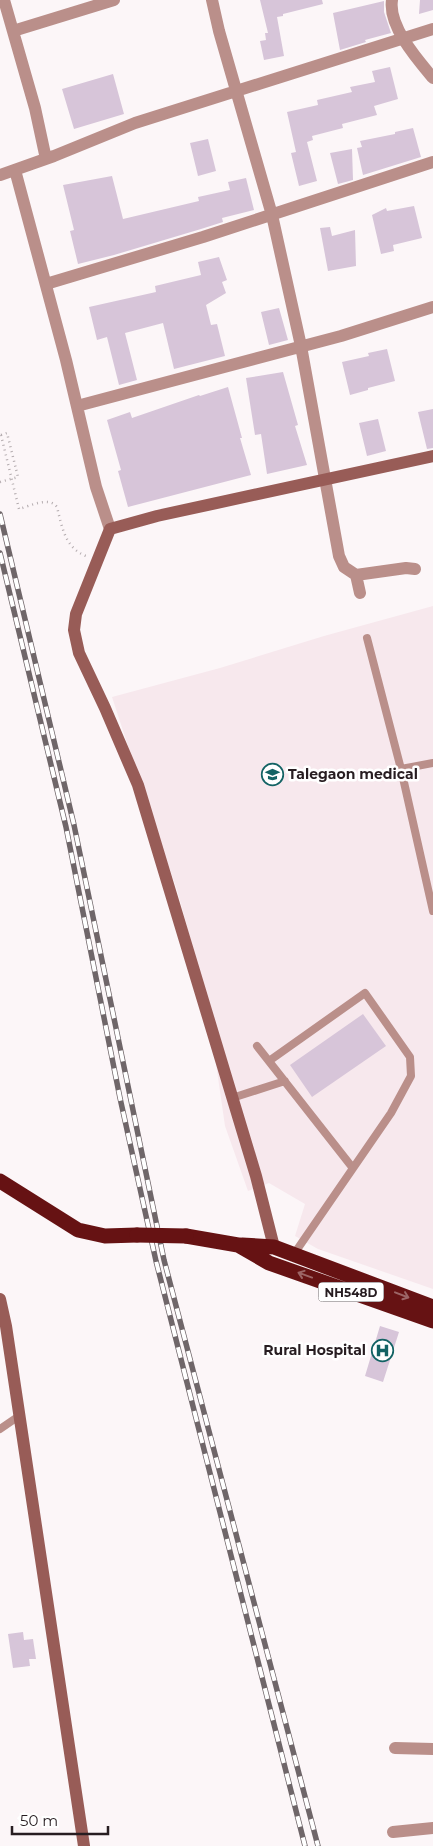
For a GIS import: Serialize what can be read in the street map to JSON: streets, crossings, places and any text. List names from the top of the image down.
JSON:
{
  "streets": {
    "highway": ["NH548D"]
  },
  "places": {
    "school or university": ["Talegaon medical"],
    "hospital": ["Rural Hospital"]
  },
  "scale_bar": "50 m"
}
